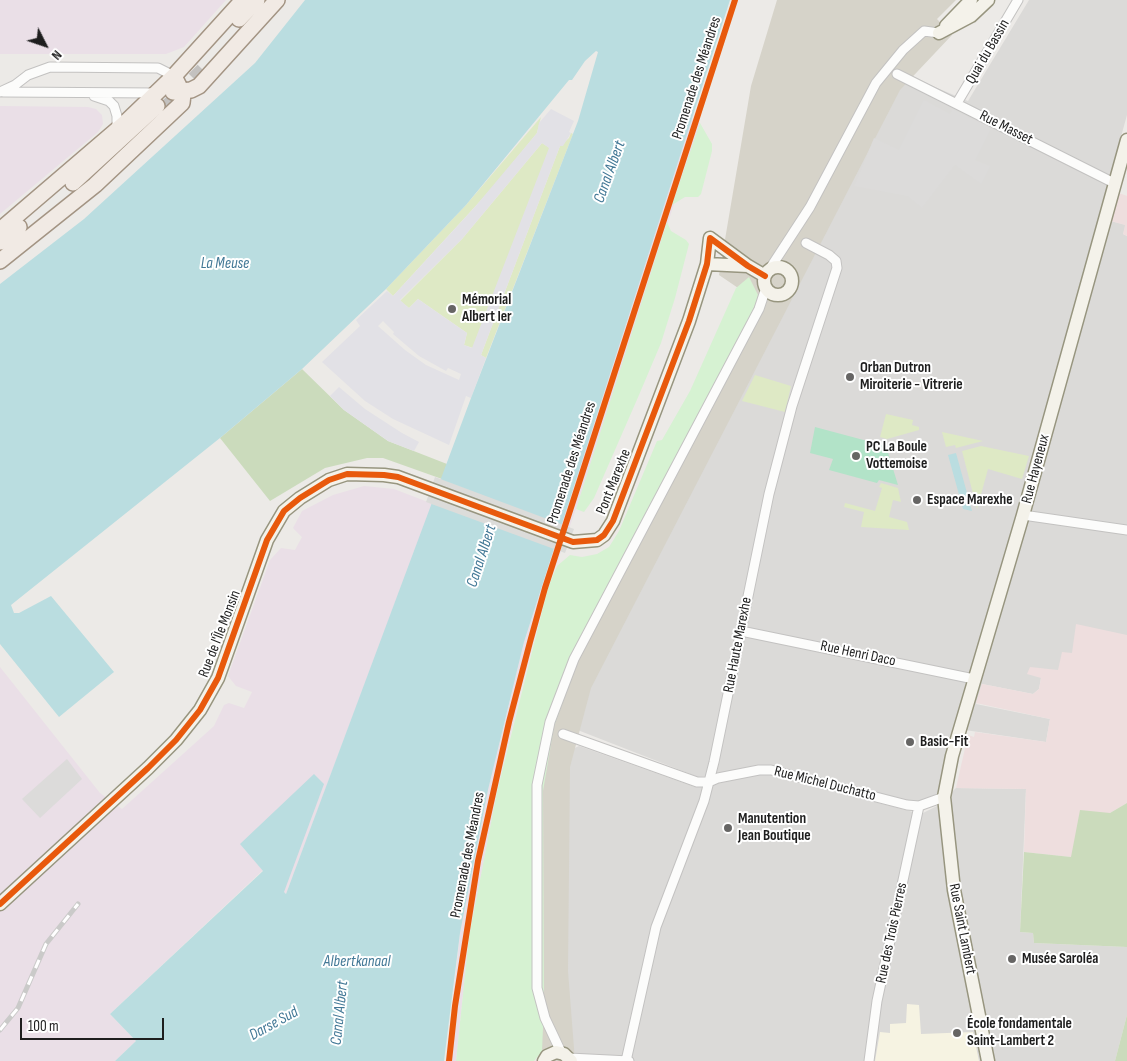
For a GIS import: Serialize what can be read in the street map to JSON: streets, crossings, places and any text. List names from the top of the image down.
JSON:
{
  "streets": {
    "street": [
      "Quai du Bassin",
      "Rue Masset",
      "Rue Hayeneux",
      "Pont Marexhe",
      "Rue de l'Île Monsin",
      "Rue Haute Marexhe",
      "Rue Henri Daco",
      "Rue Michel Duchatto",
      "Rue Saint Lambert",
      "Rue des Trois Pierres"
    ],
    "cycle path": ["Promenade des Méandres"]
  },
  "crossings": [
    ["Quai du Bassin", "Rue Masset"],
    ["Rue Masset", "Rue Hayeneux"],
    ["Rue Hayeneux", "Rue Henri Daco"],
    ["Rue Hayeneux", "Rue Saint Lambert"],
    ["Pont Marexhe", "Rue de l'Île Monsin"],
    ["Rue Haute Marexhe", "Rue Henri Daco"],
    ["Rue Haute Marexhe", "Rue Michel Duchatto"],
    ["Rue Michel Duchatto", "Rue des Trois Pierres"]
  ],
  "water": [
    "Canal Albert",
    "La Meuse",
    "Albertkanaal",
    "Darse Sud"
  ],
  "places": [
    "Mémorial Albert Ier",
    "Orban Dutron Miroiterie - Vitrerie",
    "PC La Boule Vottemoise",
    "Espace Marexhe",
    "Basic-Fit",
    "Manutention Jean Boutique",
    "Musée Saroléa",
    "École fondamentale Saint-Lambert 2"
  ],
  "scale_bar": "100 m",
  "north": "bottom right"
}
